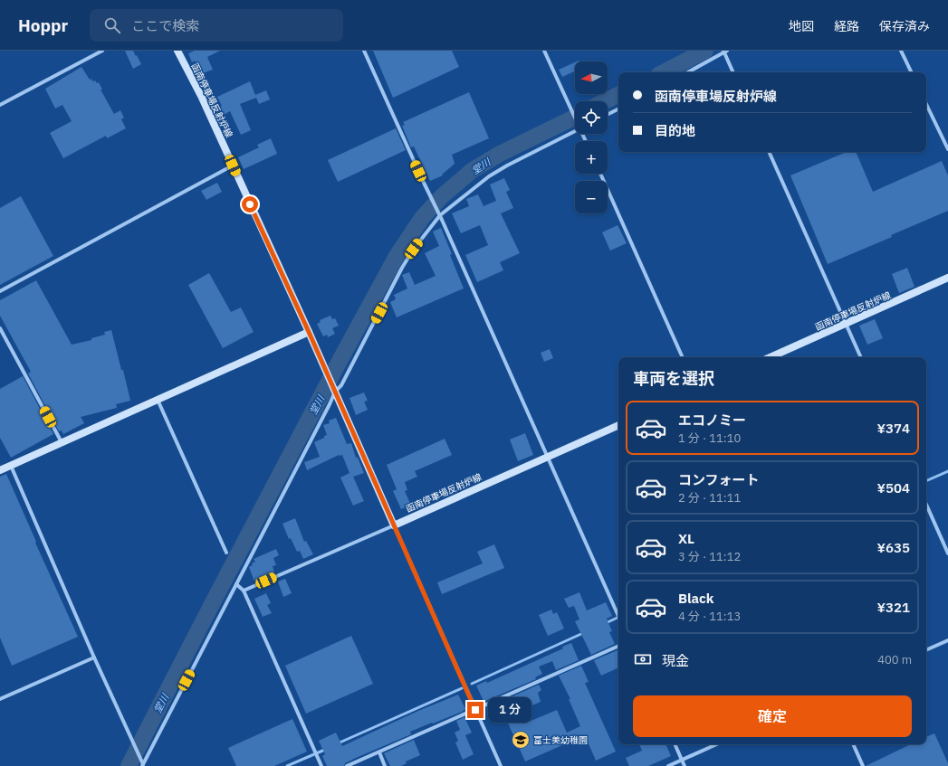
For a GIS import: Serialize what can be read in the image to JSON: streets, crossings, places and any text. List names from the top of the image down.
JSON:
{
  "streets": {
    "main road": ["函南停車場反射炉線"]
  },
  "water": ["堂川"],
  "places": {
    "school or university": ["富士美幼稚園"]
  },
  "north": "left",
  "page": {
    "header": "Hoppr",
    "search": "ここで検索",
    "nav": ["地図", "経路", "保存済み"],
    "map_buttons": ["+", "−"],
    "banner": ["函南停車場反射炉線", "目的地"],
    "heading": "車両を選択",
    "list": [
      {
        "name": "エコノミー",
        "note": "1 分 · 11:10",
        "value": "¥374"
      },
      {
        "name": "コンフォート",
        "note": "2 分 · 11:11",
        "value": "¥504"
      },
      {
        "name": "XL",
        "note": "3 分 · 11:12",
        "value": "¥635"
      },
      {
        "name": "Black",
        "note": "4 分 · 11:13",
        "value": "¥321"
      }
    ],
    "pay": ["現金", "400 m"],
    "buttons": "確定",
    "bubble": "1 分"
  }
}
